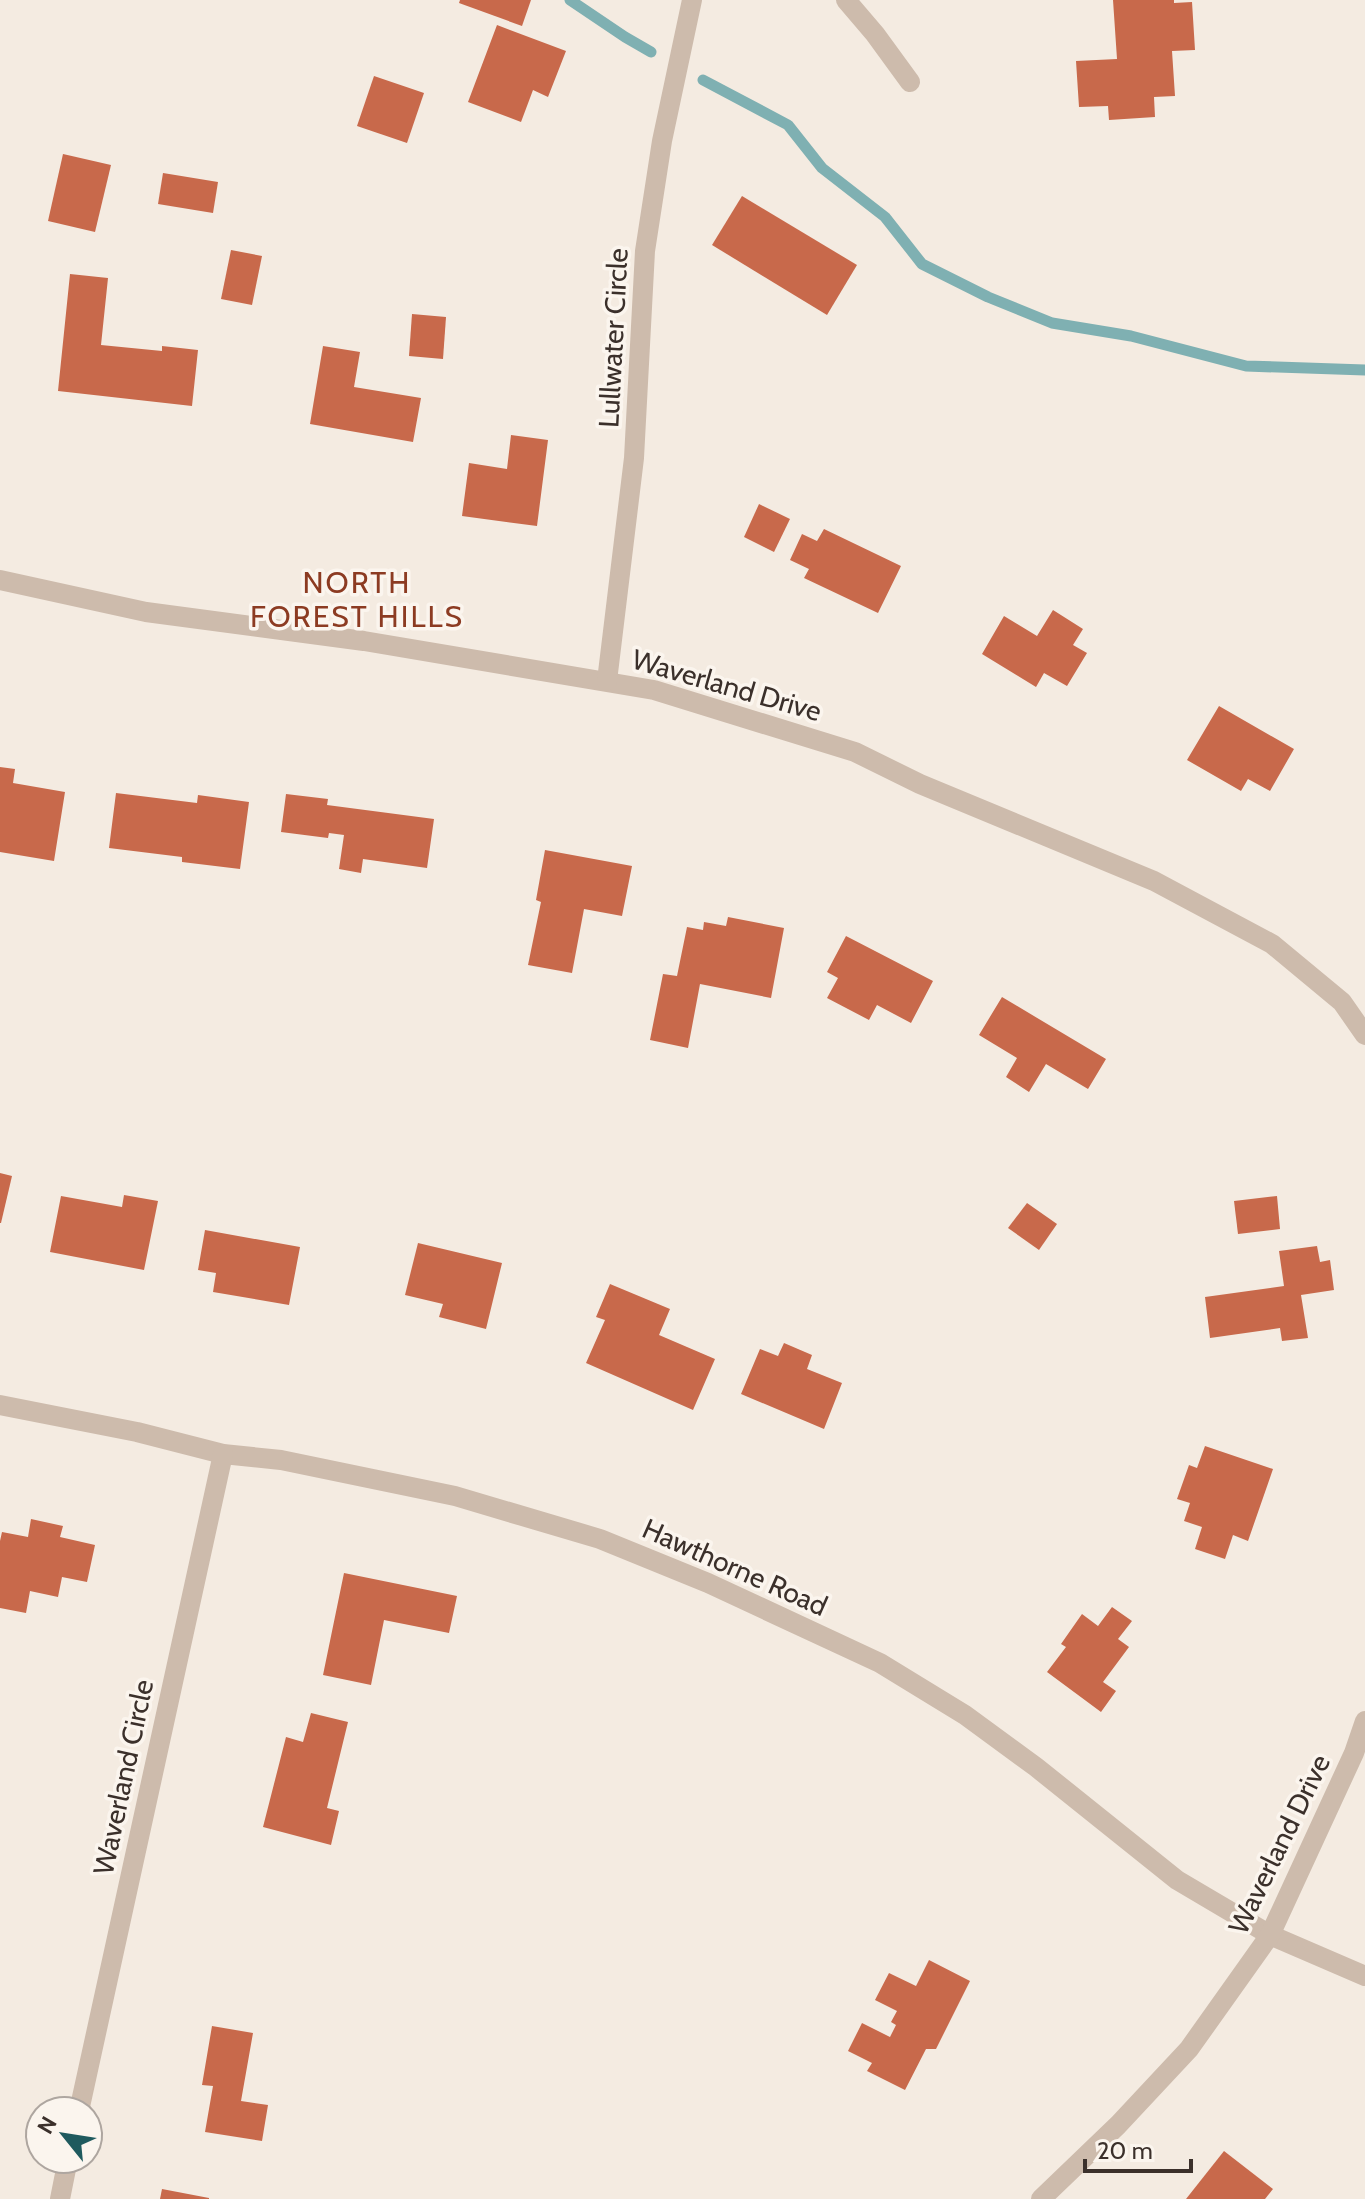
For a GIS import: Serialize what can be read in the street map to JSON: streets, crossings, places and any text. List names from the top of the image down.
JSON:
{
  "streets": {
    "street": [
      "Lullwater Circle",
      "Waverland Drive",
      "Hawthorne Road",
      "Waverland Circle"
    ]
  },
  "crossings": [
    ["Lullwater Circle", "Waverland Drive"],
    ["Waverland Drive", "Hawthorne Road"],
    ["Hawthorne Road", "Waverland Circle"]
  ],
  "districts": ["NORTH FOREST HILLS"],
  "scale_bar": "20 m",
  "north": "top left"
}
